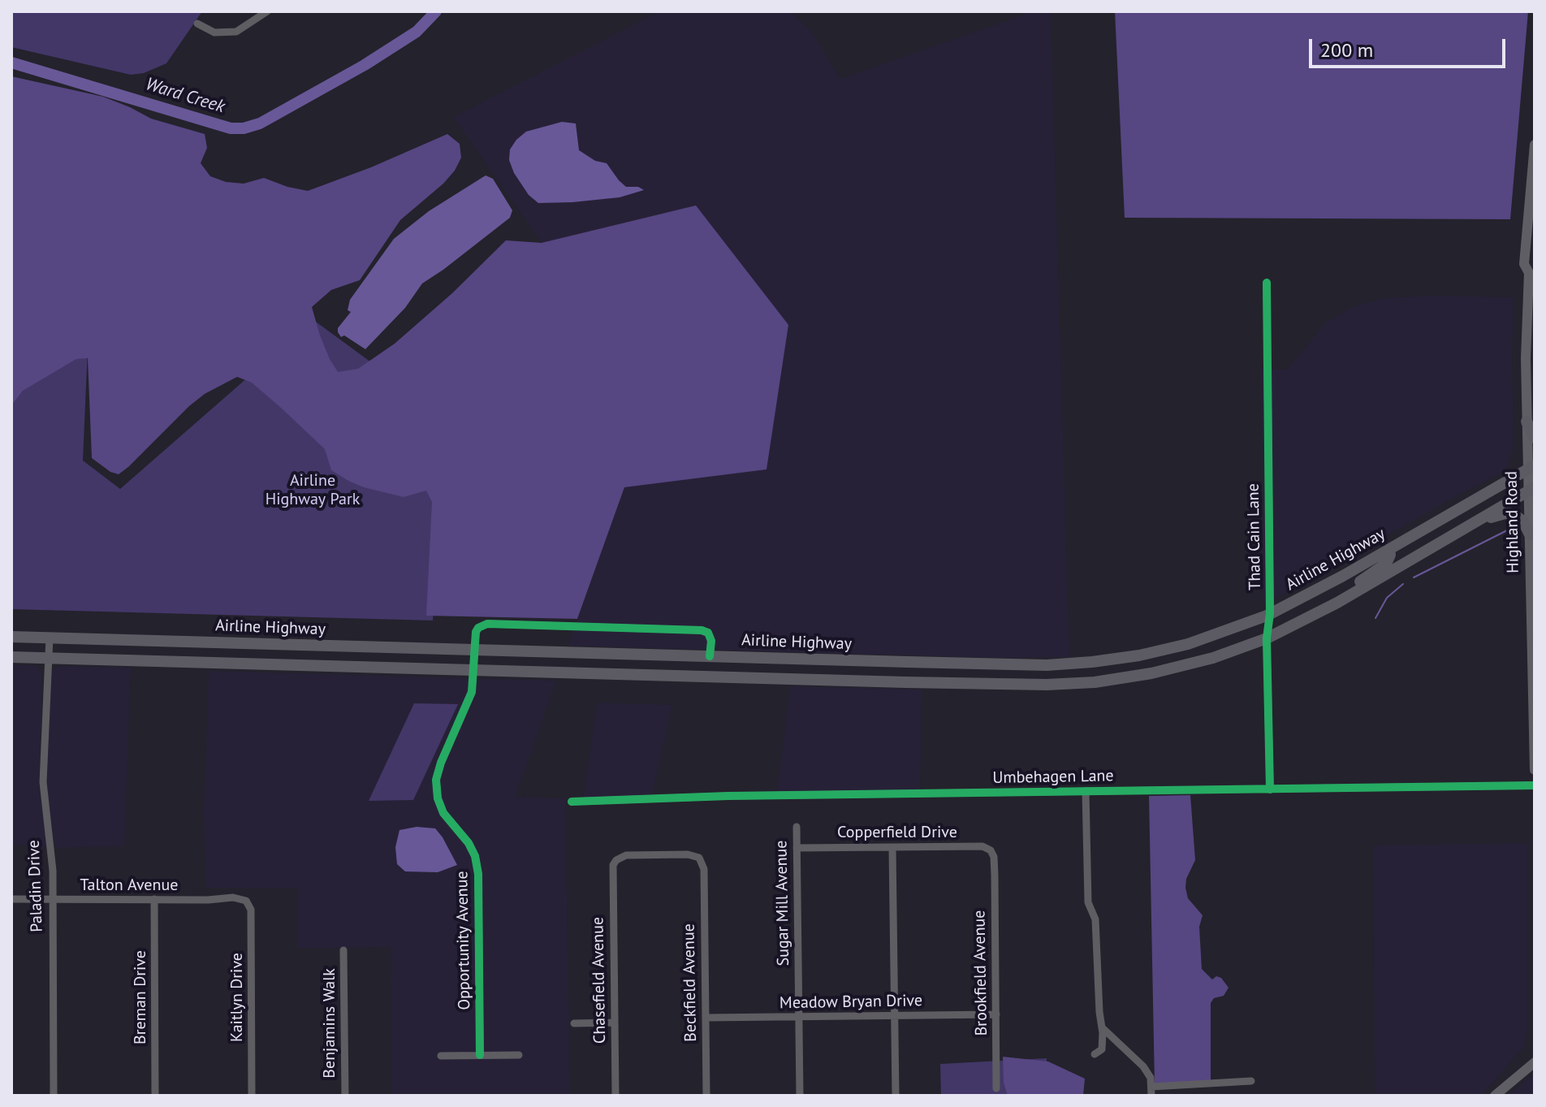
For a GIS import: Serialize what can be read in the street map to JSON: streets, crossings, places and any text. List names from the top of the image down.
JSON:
{
  "streets": {
    "highway": ["Airline Highway"],
    "main road": ["Highland Road"],
    "street": [
      "Thad Cain Lane",
      "Umbehagen Lane",
      "Copperfield Drive",
      "Talton Avenue",
      "Paladin Drive",
      "Sugar Mill Avenue",
      "Opportunity Avenue",
      "Brookfield Avenue",
      "Chasefield Avenue",
      "Beckfield Avenue",
      "Breman Drive",
      "Kaitlyn Drive",
      "Meadow Bryan Drive",
      "Benjamins Walk"
    ]
  },
  "crossings": [
    ["Highland Road", "Airline Highway"],
    ["Thad Cain Lane", "Airline Highway"],
    ["Thad Cain Lane", "Umbehagen Lane"],
    ["Airline Highway", "Paladin Drive"],
    ["Airline Highway", "Opportunity Avenue"],
    ["Copperfield Drive", "Sugar Mill Avenue"],
    ["Copperfield Drive", "Brookfield Avenue"],
    ["Talton Avenue", "Paladin Drive"],
    ["Talton Avenue", "Breman Drive"],
    ["Talton Avenue", "Kaitlyn Drive"],
    ["Sugar Mill Avenue", "Meadow Bryan Drive"],
    ["Brookfield Avenue", "Meadow Bryan Drive"],
    ["Chasefield Avenue", "Beckfield Avenue"],
    ["Beckfield Avenue", "Meadow Bryan Drive"]
  ],
  "water": ["Ward Creek"],
  "parks": ["Airline Highway Park"],
  "scale_bar": "200 m"
}
